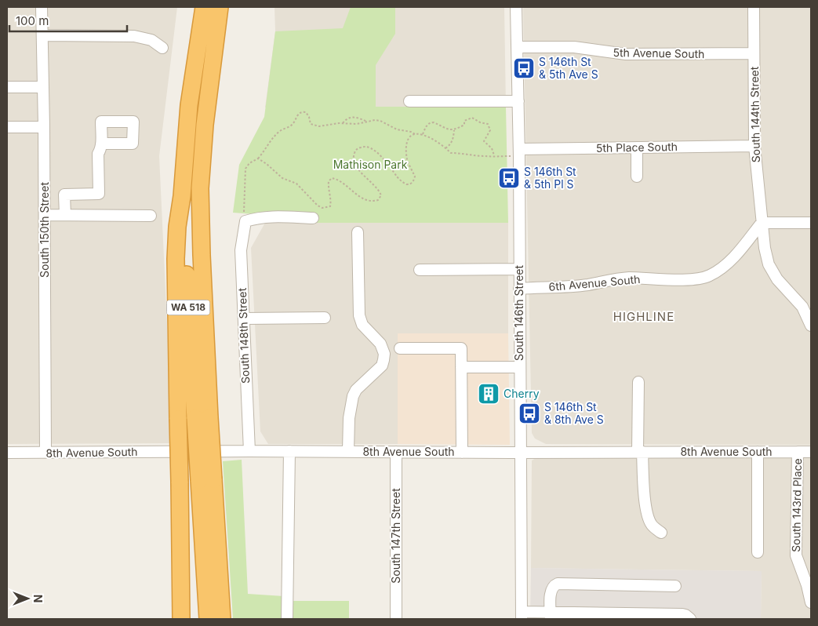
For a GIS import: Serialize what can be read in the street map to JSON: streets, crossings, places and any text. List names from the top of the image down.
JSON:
{
  "streets": {
    "highway": ["WA 518"],
    "street": [
      "5th Avenue South",
      "South 144th Street",
      "5th Place South",
      "South 150th Street",
      "6th Avenue South",
      "South 146th Street",
      "South 148th Street",
      "8th Avenue South",
      "South 143rd Place",
      "South 147th Street"
    ]
  },
  "crossings": [
    ["5th Avenue South", "South 144th Street"],
    ["5th Avenue South", "South 146th Street"],
    ["South 144th Street", "5th Place South"],
    ["South 144th Street", "6th Avenue South"],
    ["5th Place South", "South 146th Street"],
    ["South 150th Street", "8th Avenue South"],
    ["6th Avenue South", "South 146th Street"],
    ["South 146th Street", "8th Avenue South"],
    ["South 148th Street", "8th Avenue South"],
    ["8th Avenue South", "South 143rd Place"],
    ["8th Avenue South", "South 147th Street"]
  ],
  "districts": ["HIGHLINE"],
  "parks": ["Mathison Park"],
  "places": {
    "bus stop": ["S 146th St & 5th Ave S", "S 146th St & 5th Pl S", "S 146th St & 8th Ave S"],
    "building": ["Cherry"]
  },
  "scale_bar": "100 m",
  "north": "right"
}
